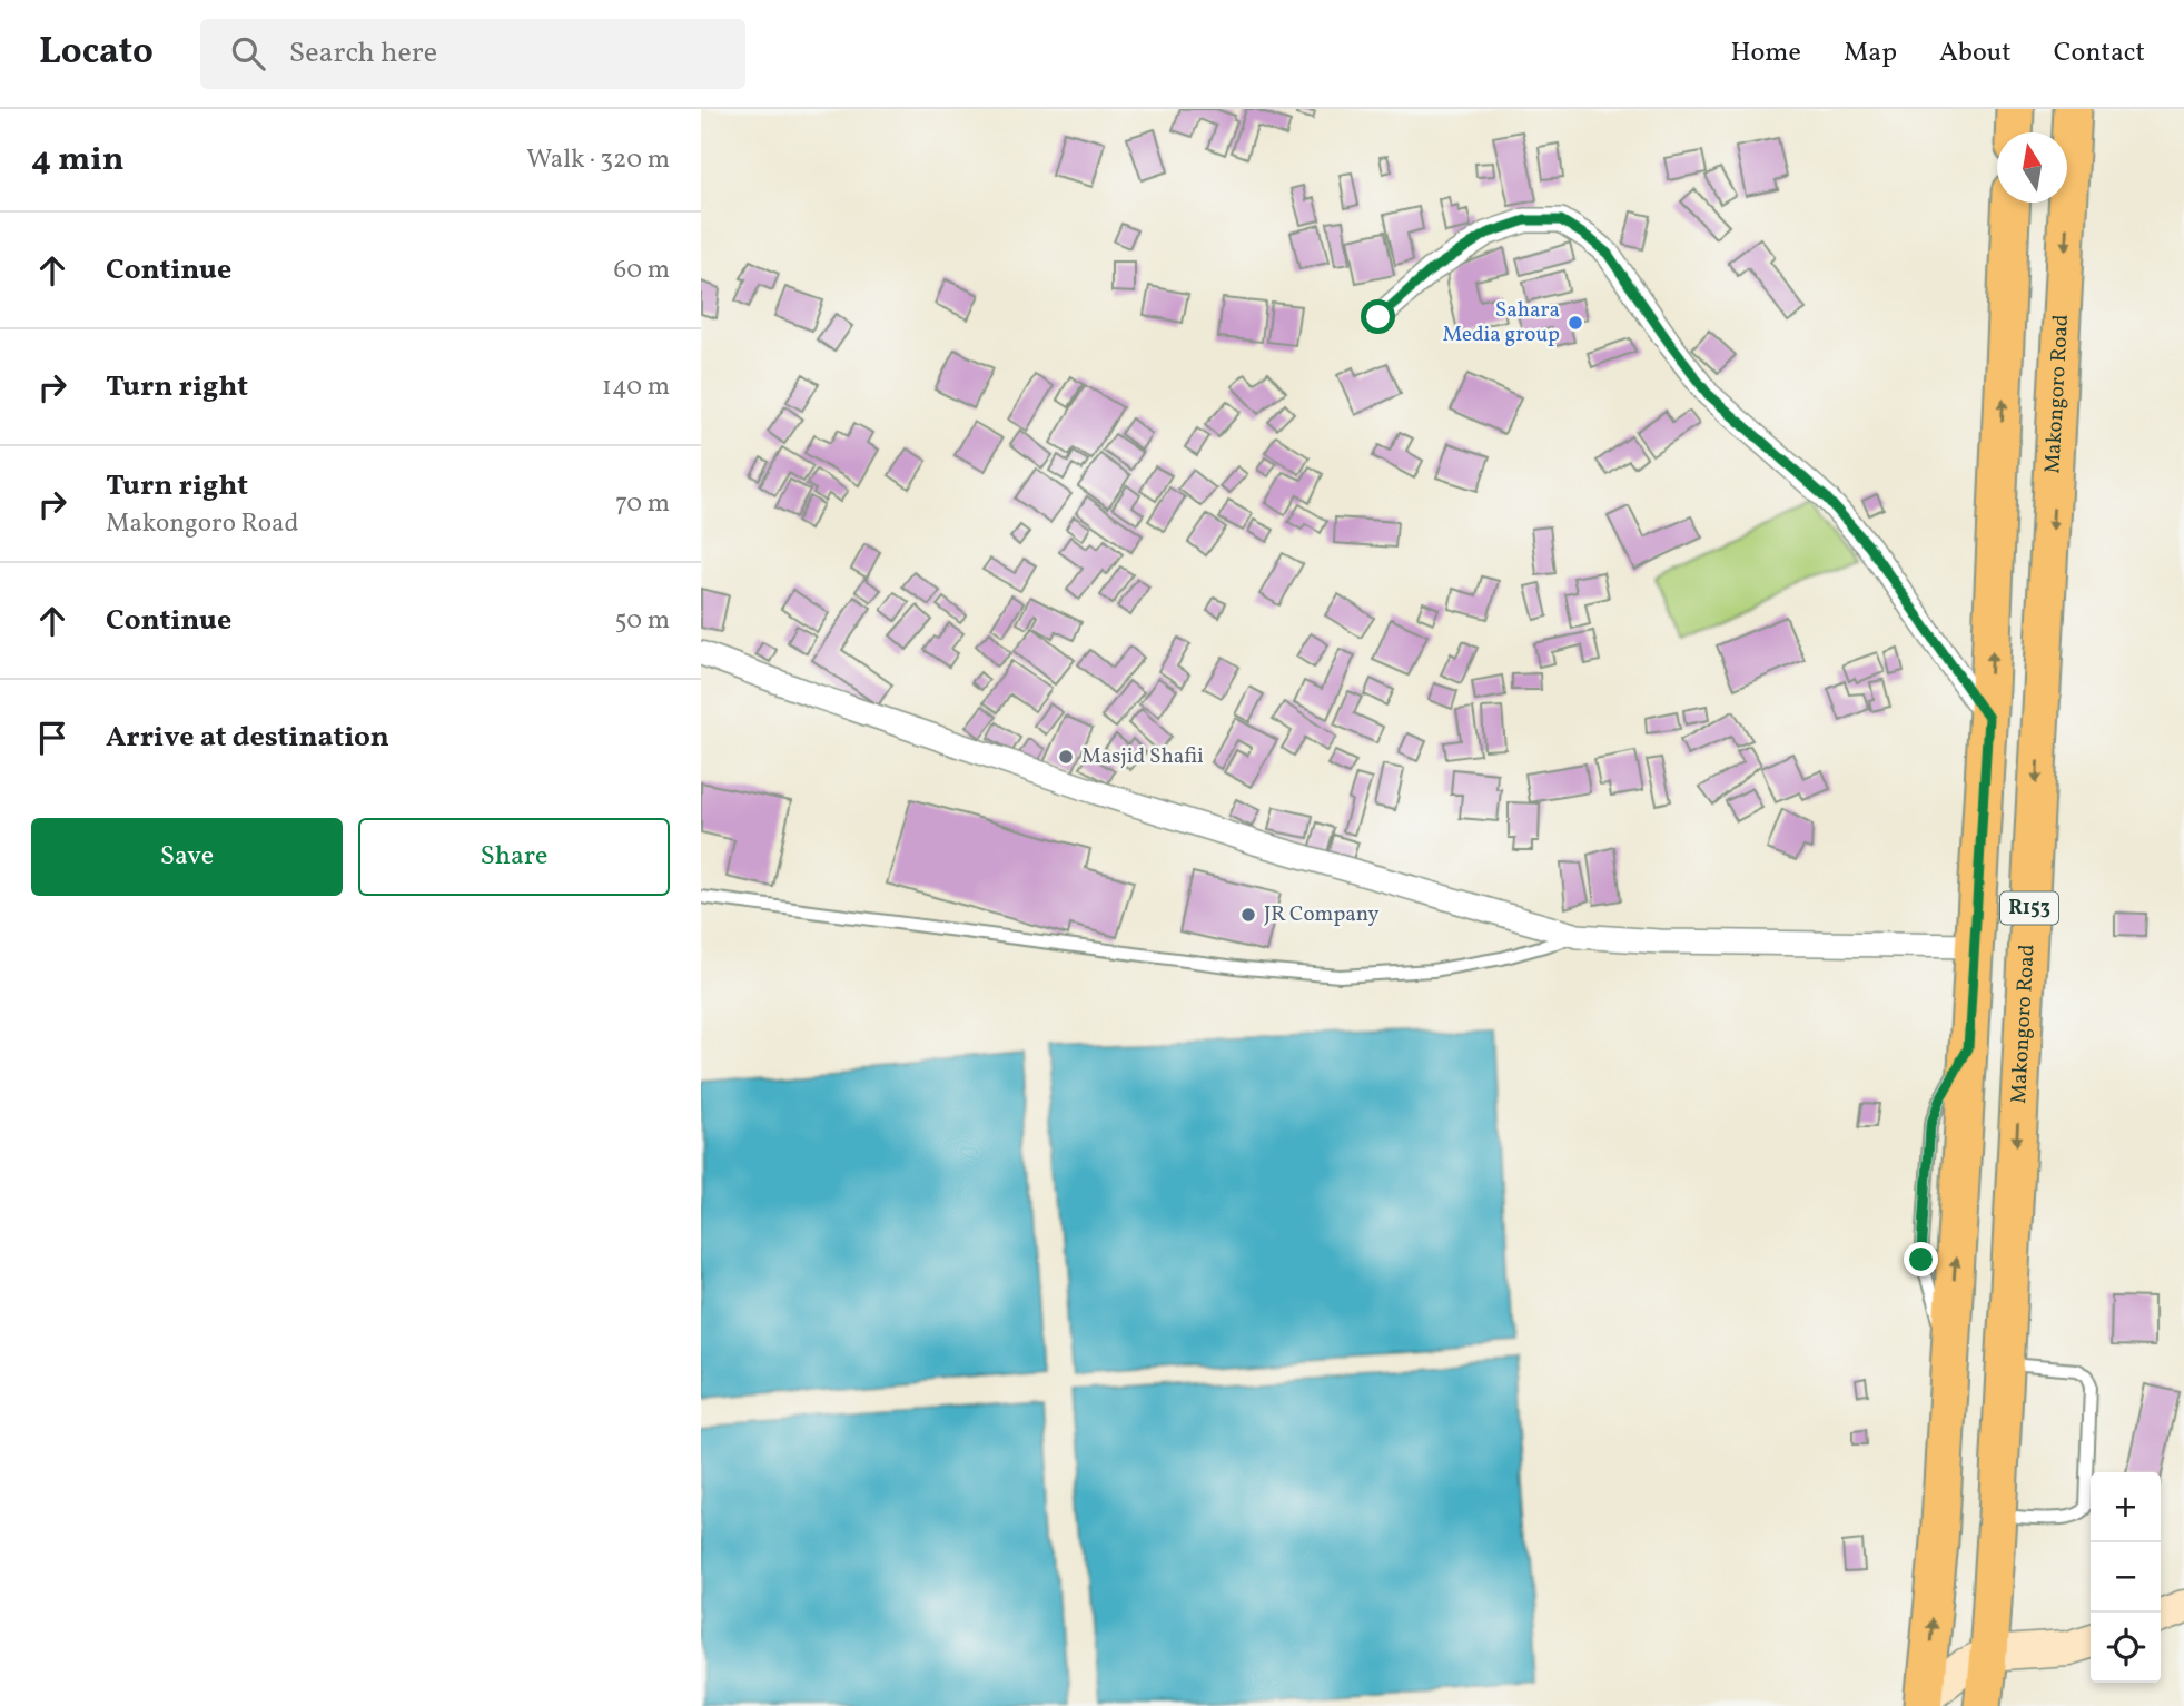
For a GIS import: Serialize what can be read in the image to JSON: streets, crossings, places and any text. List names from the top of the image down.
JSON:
{
  "streets": {
    "main road": ["Makongoro Road", "R153"]
  },
  "places": ["Sahara Media group", "Masjid Shafii", "JR Company"],
  "north": "top",
  "page": {
    "header": "Locato",
    "search": "Search here",
    "nav": [
      "Home",
      "Map",
      "About",
      "Contact"
    ],
    "heading": ["4 min", "Walk · 320 m"],
    "list": [
      ["Continue", "60 m"],
      ["Turn right", "140 m"],
      ["Turn right", "Makongoro Road", "70 m"],
      ["Continue", "50 m"],
      "Arrive at destination"
    ],
    "buttons": ["Save", "Share"],
    "map_buttons": ["+", "−"]
  }
}
